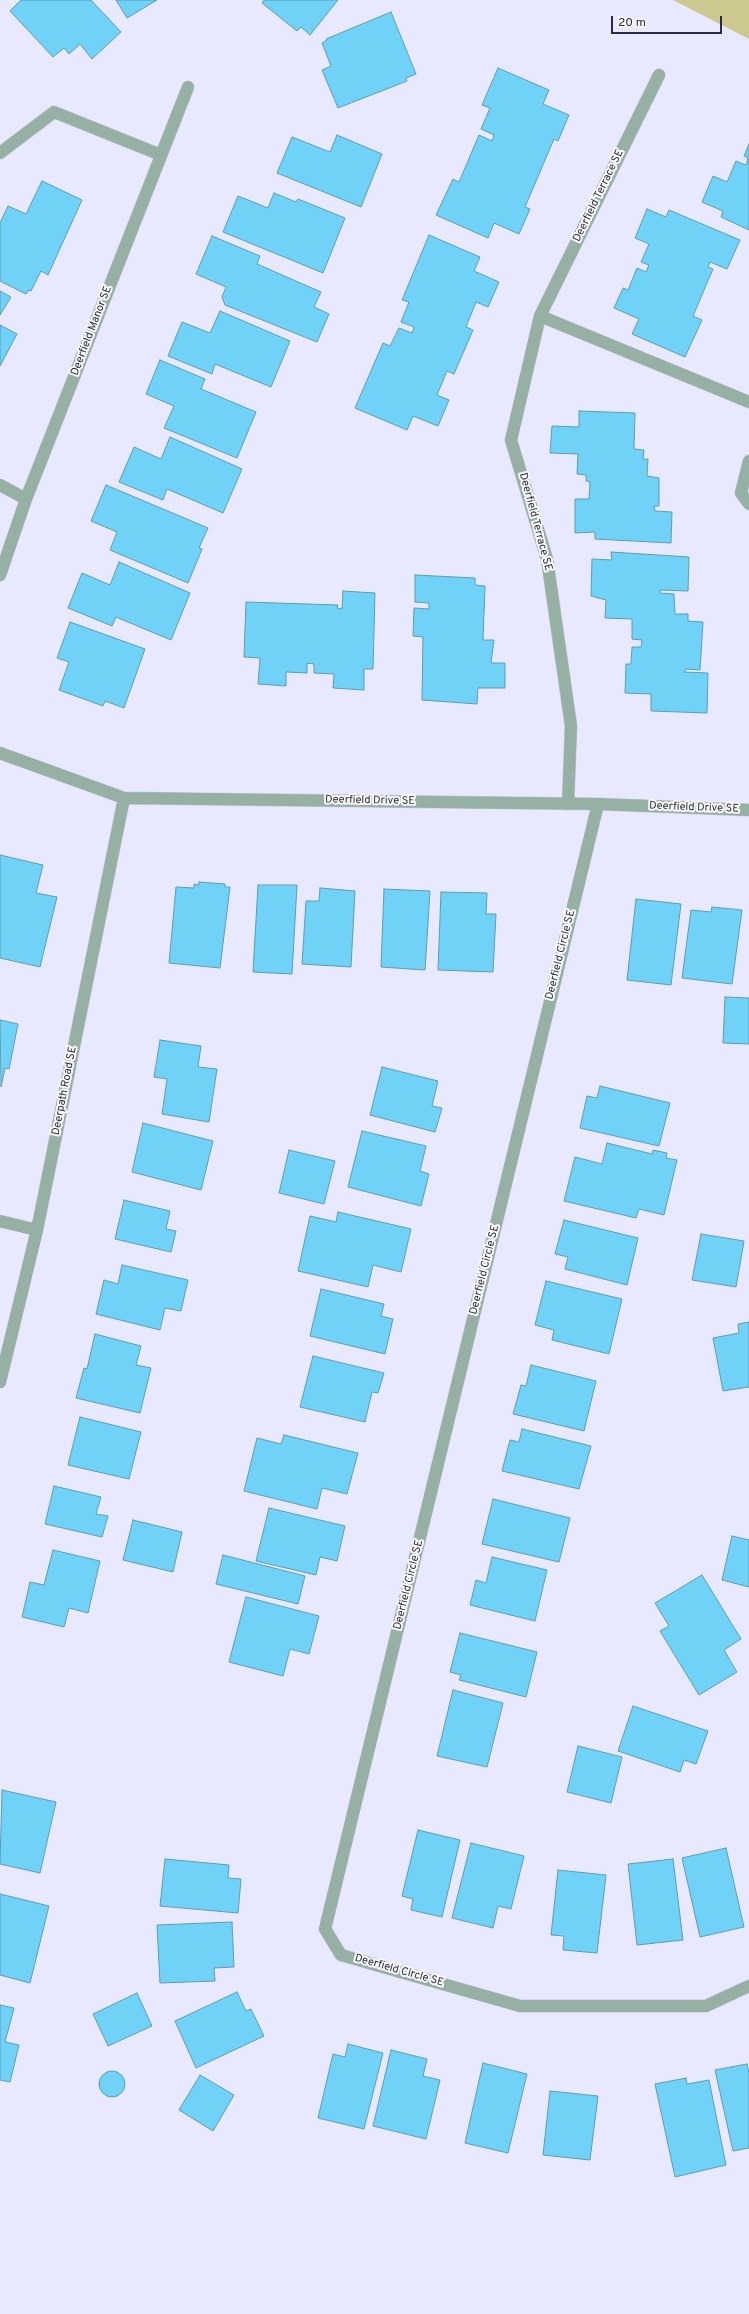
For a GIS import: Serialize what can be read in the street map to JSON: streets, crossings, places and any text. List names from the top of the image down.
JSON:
{
  "streets": {
    "street": [
      "Deerfield Terrace SE",
      "Deerfield Manor SE",
      "Deerfield Drive SE",
      "Deerfield Circle SE",
      "Deerpath Road SE"
    ]
  },
  "crossings": [
    ["Deerfield Terrace SE", "Deerfield Drive SE"],
    ["Deerfield Drive SE", "Deerfield Circle SE"],
    ["Deerfield Drive SE", "Deerpath Road SE"]
  ],
  "scale_bar": "20 m"
}
